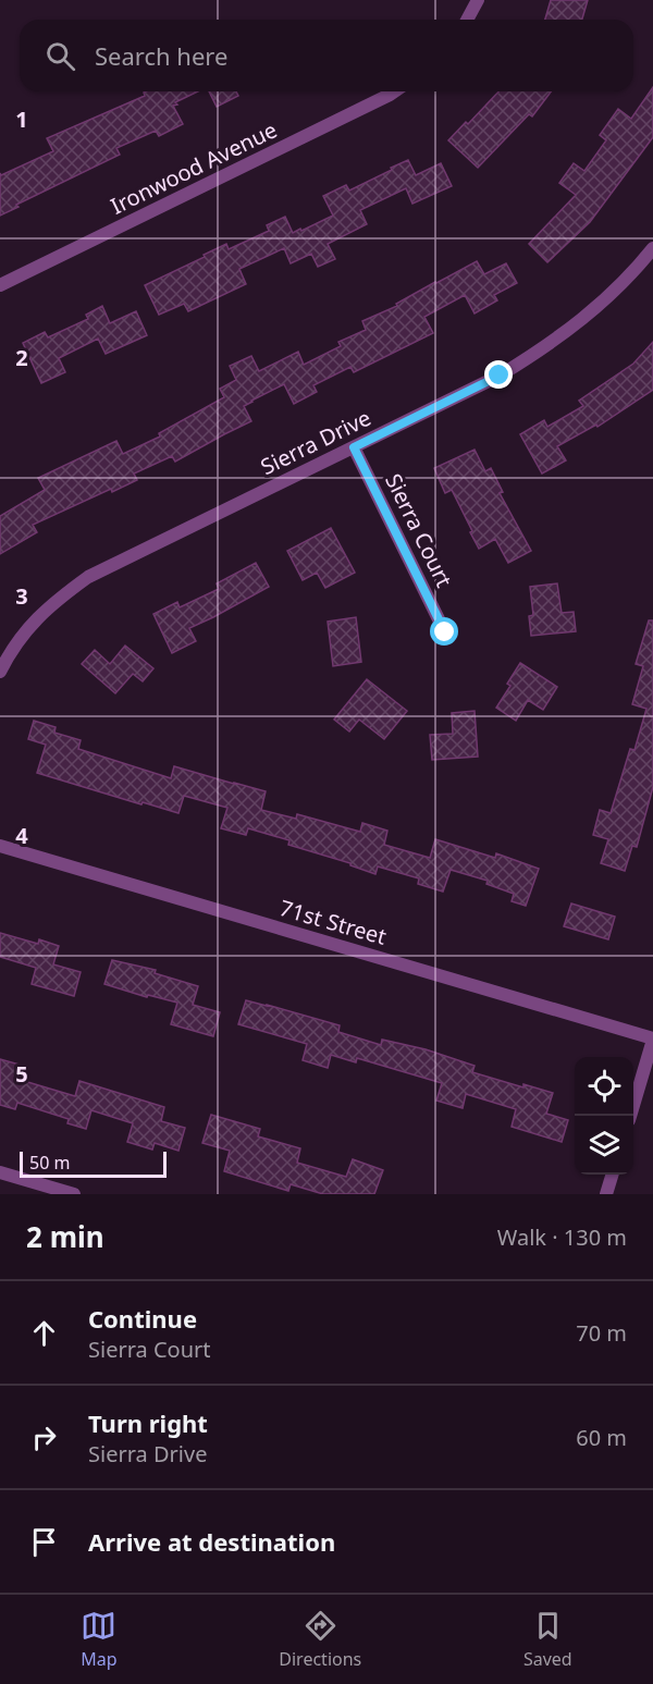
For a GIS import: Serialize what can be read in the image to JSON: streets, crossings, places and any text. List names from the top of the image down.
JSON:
{
  "streets": {
    "street": [
      "Ironwood Avenue",
      "Sierra Drive",
      "Sierra Court",
      "71st Street"
    ]
  },
  "crossings": [
    ["Sierra Drive", "Sierra Court"]
  ],
  "scale_bar": "50 m",
  "page": {
    "search": "Search here",
    "scale": "50 m",
    "heading": ["2 min", "Walk · 130 m"],
    "list": [
      ["Continue", "Sierra Court", "70 m"],
      ["Turn right", "Sierra Drive", "60 m"],
      "Arrive at destination"
    ],
    "nav": ["Map", "Directions", "Saved"]
  },
  "grid": {
    "rows": [
      "1",
      "2",
      "3",
      "4",
      "5"
    ]
  }
}
